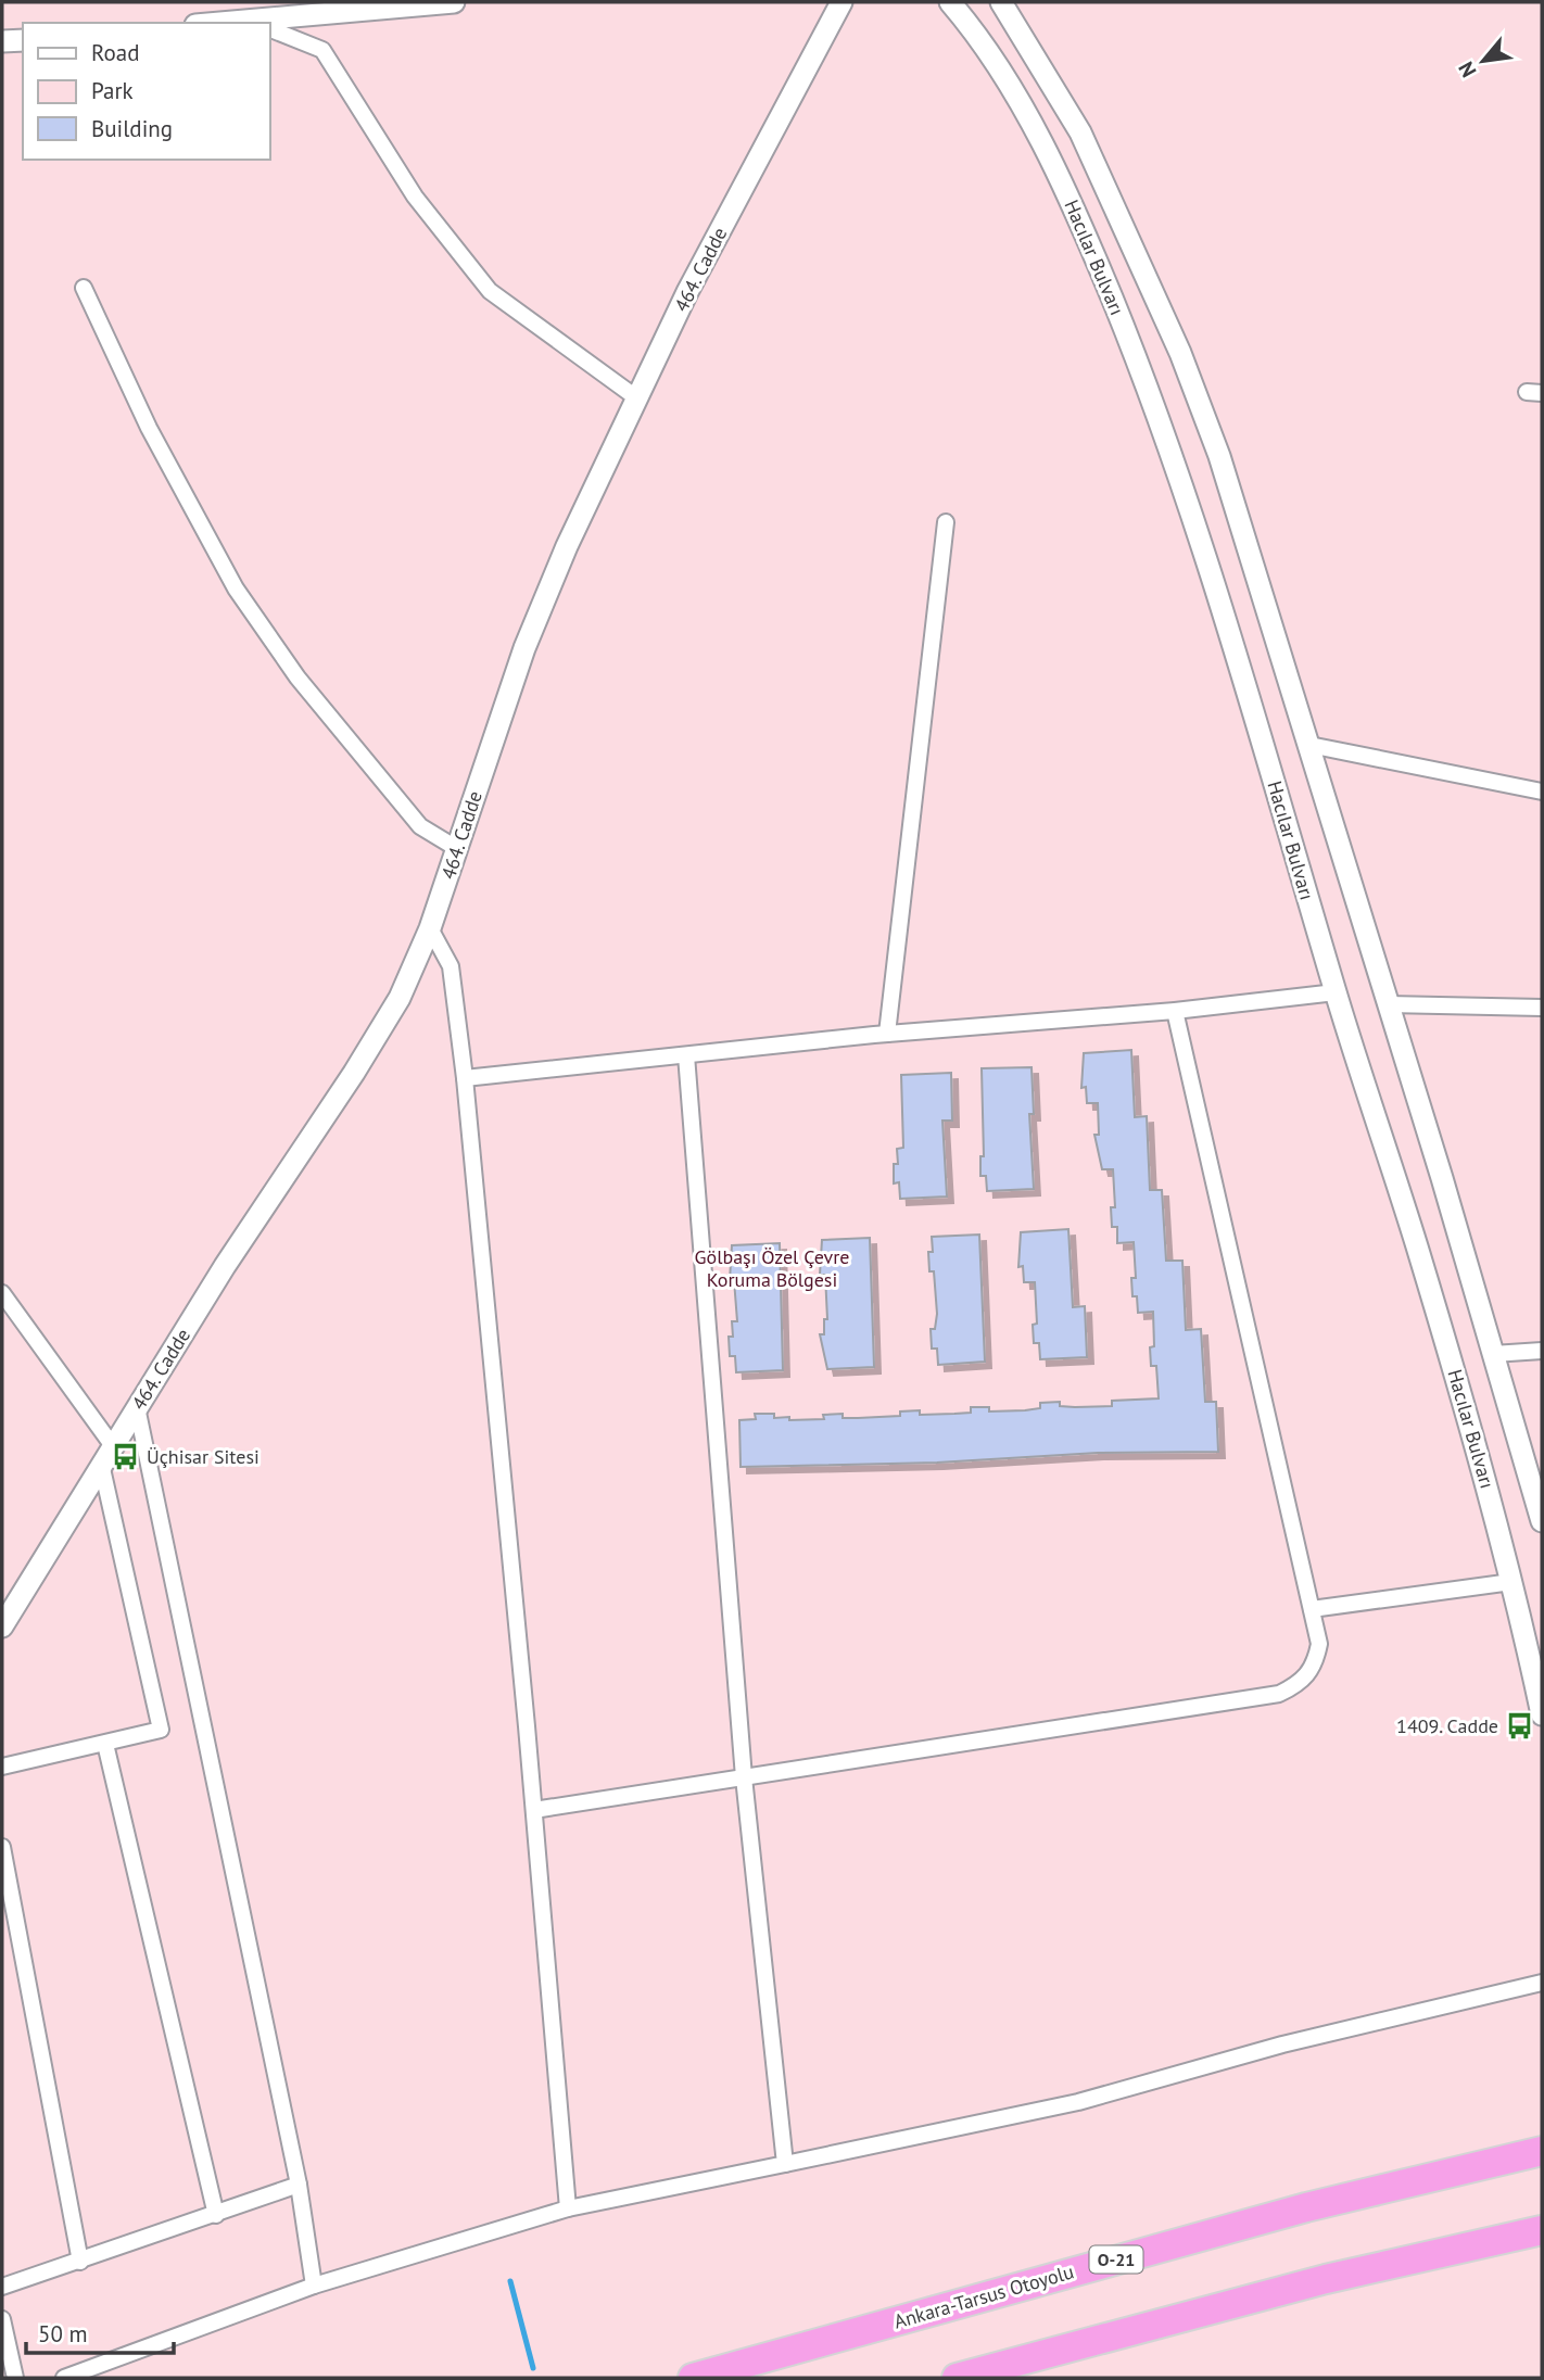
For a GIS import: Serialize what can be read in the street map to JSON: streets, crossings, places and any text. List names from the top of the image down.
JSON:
{
  "streets": {
    "highway": ["O-21", "Ankara-Tarsus Otoyolu"],
    "main road": ["Hacılar Bulvarı", "464. Cadde"]
  },
  "parks": ["Gölbaşı Özel Çevre Koruma Bölgesi"],
  "places": {
    "bus stop": ["Üçhisar Sitesi", "1409. Cadde"]
  },
  "legend": ["Road", "Park", "Building"],
  "scale_bar": "50 m",
  "north": "bottom left"
}
